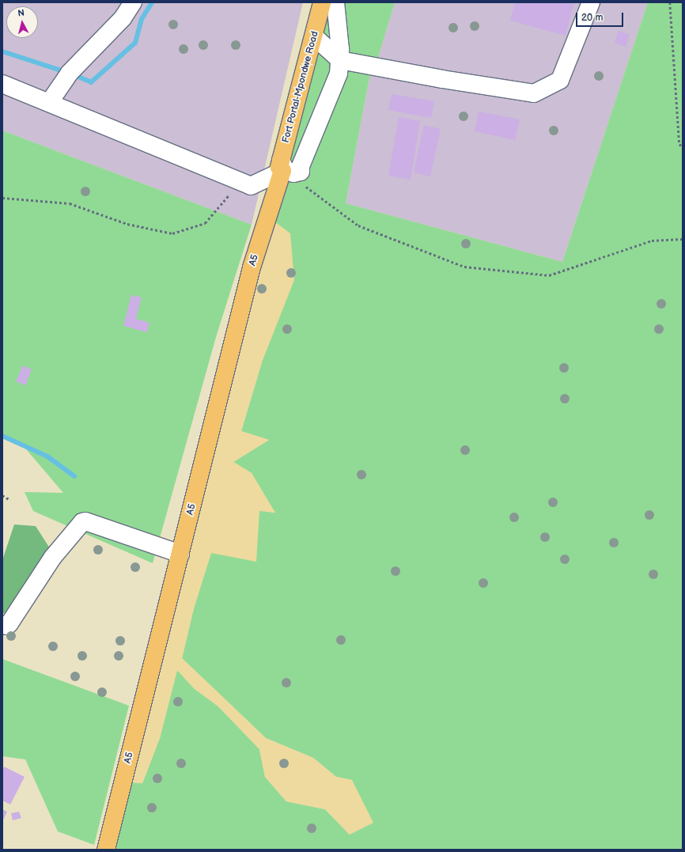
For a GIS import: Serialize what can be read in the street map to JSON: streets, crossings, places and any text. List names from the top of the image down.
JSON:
{
  "streets": {
    "highway": ["Fort Portal-Mpondwe Road", "A5"]
  },
  "crossings": [
    ["Fort Portal-Mpondwe Road", "A5"]
  ],
  "scale_bar": "20 m",
  "north": "top"
}
